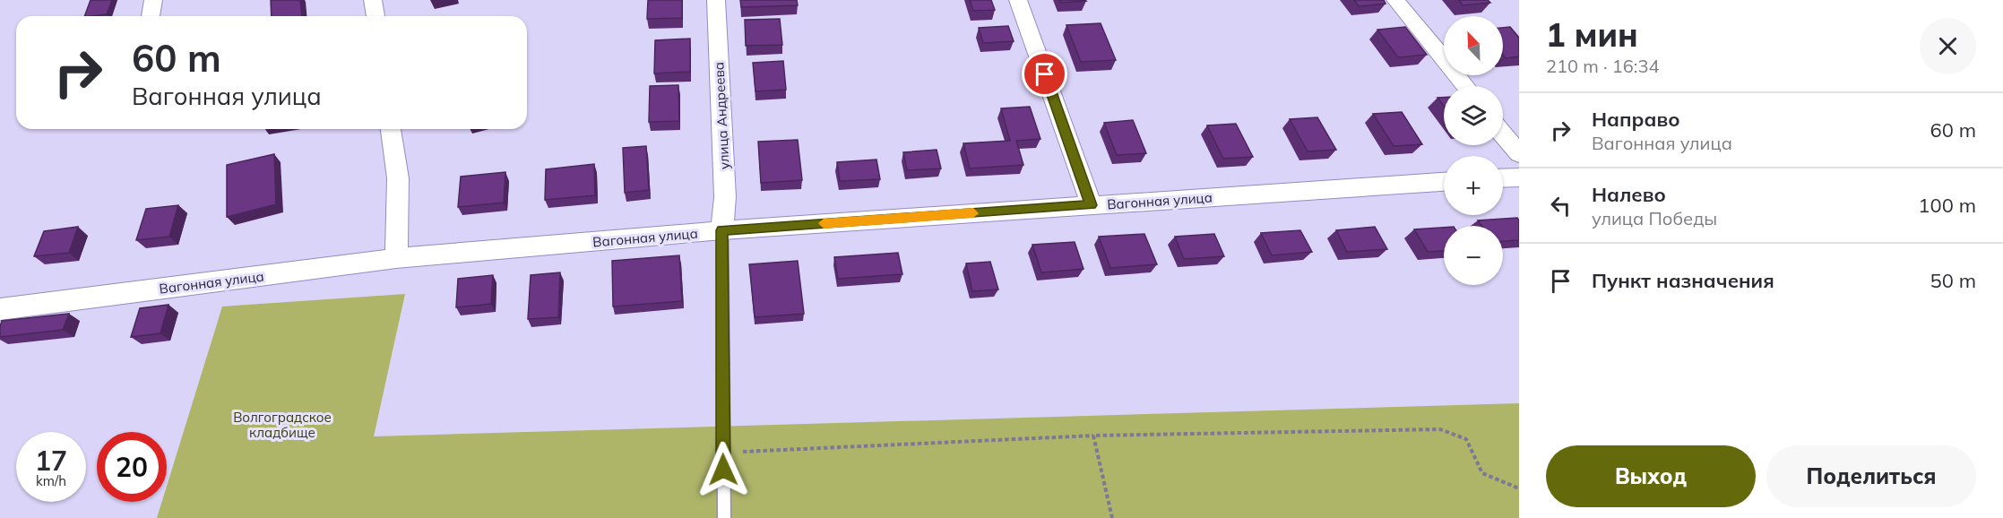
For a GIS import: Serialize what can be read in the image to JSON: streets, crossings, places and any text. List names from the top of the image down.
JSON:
{
  "streets": {
    "street": ["улица Андреева", "Вагонная улица"]
  },
  "crossings": [
    ["улица Андреева", "Вагонная улица"]
  ],
  "parks": ["Волгоградское кладбище"],
  "north": "top left",
  "page": {
    "heading": ["1 мин", "210 m · 16:34"],
    "map_buttons": ["+", "−"],
    "turn": ["60 m", "Вагонная улица"],
    "list": [
      {
        "name": "Направо",
        "note": "Вагонная улица",
        "value": "60 m"
      },
      {
        "name": "Налево",
        "note": "улица Победы",
        "value": "100 m"
      },
      {
        "name": "Пункт назначения",
        "value": "50 m"
      }
    ],
    "speed": "17 km/h",
    "limit": "20",
    "buttons": ["Выход", "Поделиться"]
  }
}
